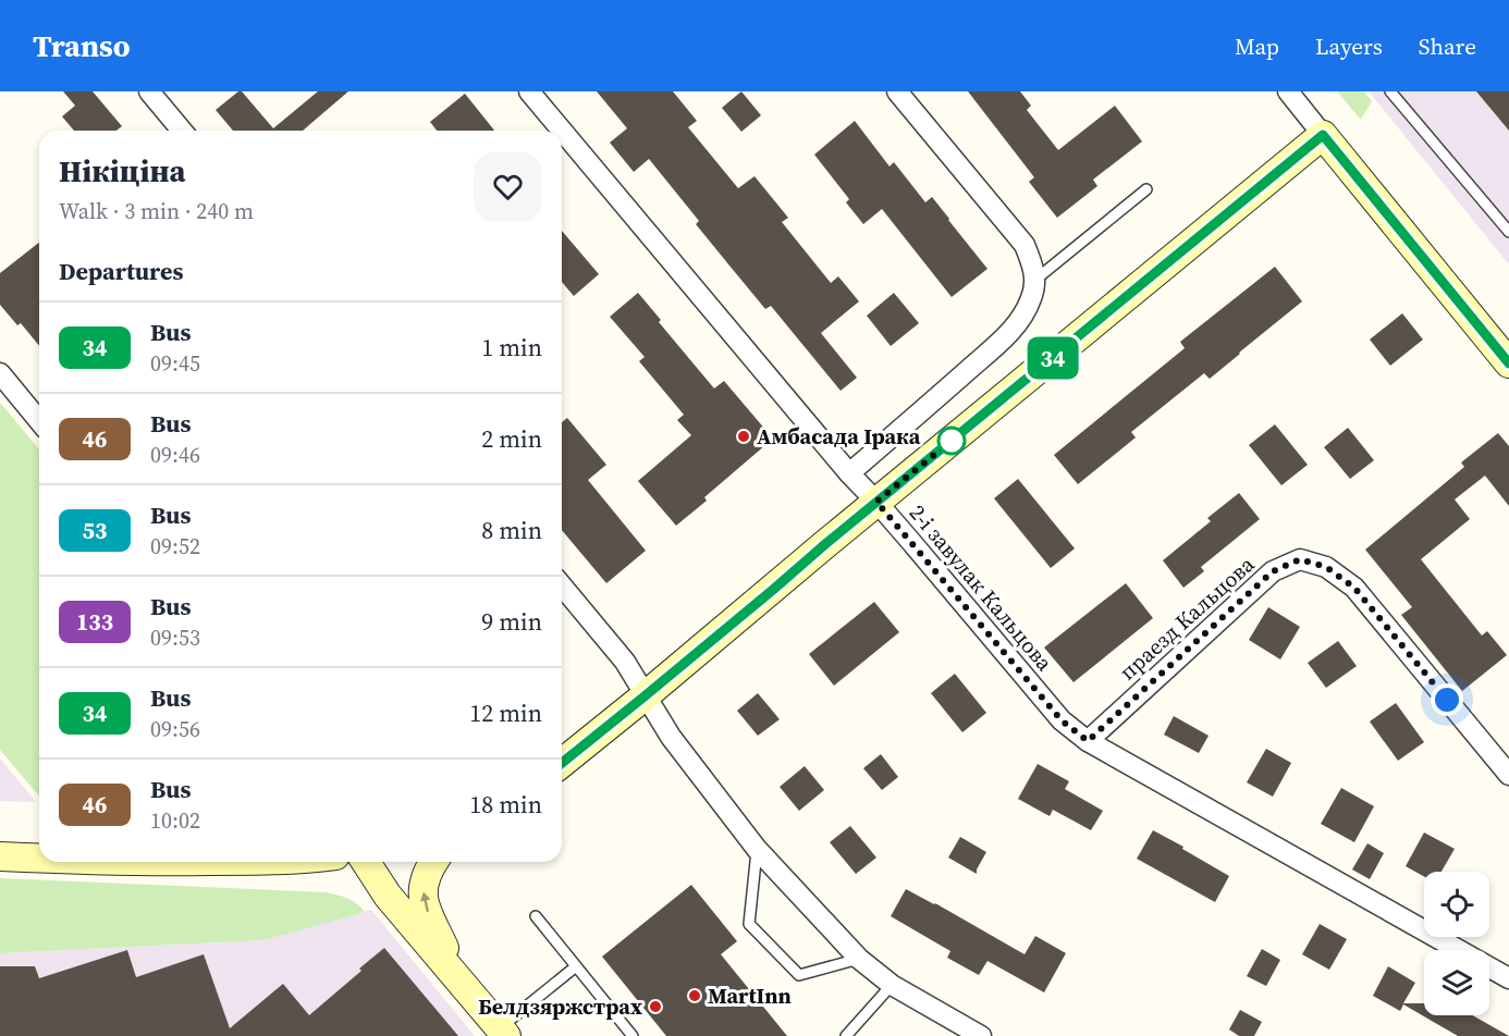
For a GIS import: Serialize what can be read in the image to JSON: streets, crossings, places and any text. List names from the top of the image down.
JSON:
{
  "streets": {
    "street": ["2-і завулак Кальцова", "праезд Кальцова"]
  },
  "crossings": [
    ["2-і завулак Кальцова", "праезд Кальцова"]
  ],
  "places": ["Амбасада Ірака", "MartInn", "Белдзяржстрах"],
  "lines": ["bus line 34"],
  "page": {
    "header": "Transo",
    "nav": ["Map", "Layers", "Share"],
    "on_map": "34",
    "heading": [
      ["Нікіціна", "Walk · 3 min · 240 m"],
      "Departures"
    ],
    "list": [
      {
        "mark": "34",
        "name": "Bus",
        "note": "09:45",
        "value": "1 min"
      },
      {
        "mark": "46",
        "name": "Bus",
        "note": "09:46",
        "value": "2 min"
      },
      {
        "mark": "53",
        "name": "Bus",
        "note": "09:52",
        "value": "8 min"
      },
      {
        "mark": "133",
        "name": "Bus",
        "note": "09:53",
        "value": "9 min"
      },
      {
        "mark": "34",
        "name": "Bus",
        "note": "09:56",
        "value": "12 min"
      },
      {
        "mark": "46",
        "name": "Bus",
        "note": "10:02",
        "value": "18 min"
      }
    ]
  }
}
